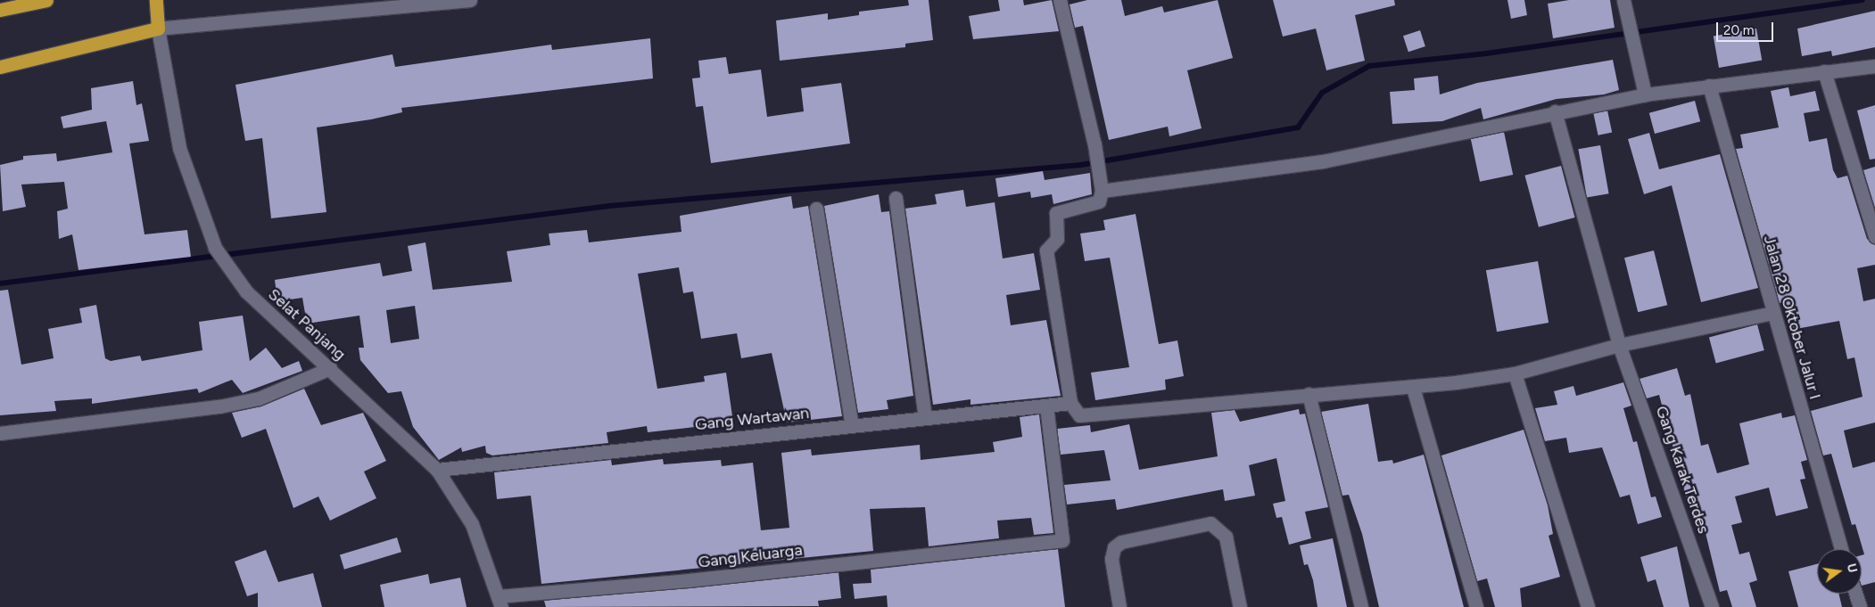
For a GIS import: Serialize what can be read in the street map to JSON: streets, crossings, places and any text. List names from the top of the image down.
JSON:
{
  "streets": {
    "street": [
      "Jalan 28 Oktober Jalur I",
      "Selat Panjang",
      "Gang Wartawan",
      "Gang Karak Terdes",
      "Gang Keluarga"
    ]
  },
  "crossings": [
    ["Selat Panjang", "Gang Wartawan"],
    ["Selat Panjang", "Gang Keluarga"],
    ["Gang Wartawan", "Gang Keluarga"]
  ],
  "scale_bar": "20 m",
  "north": "right"
}
